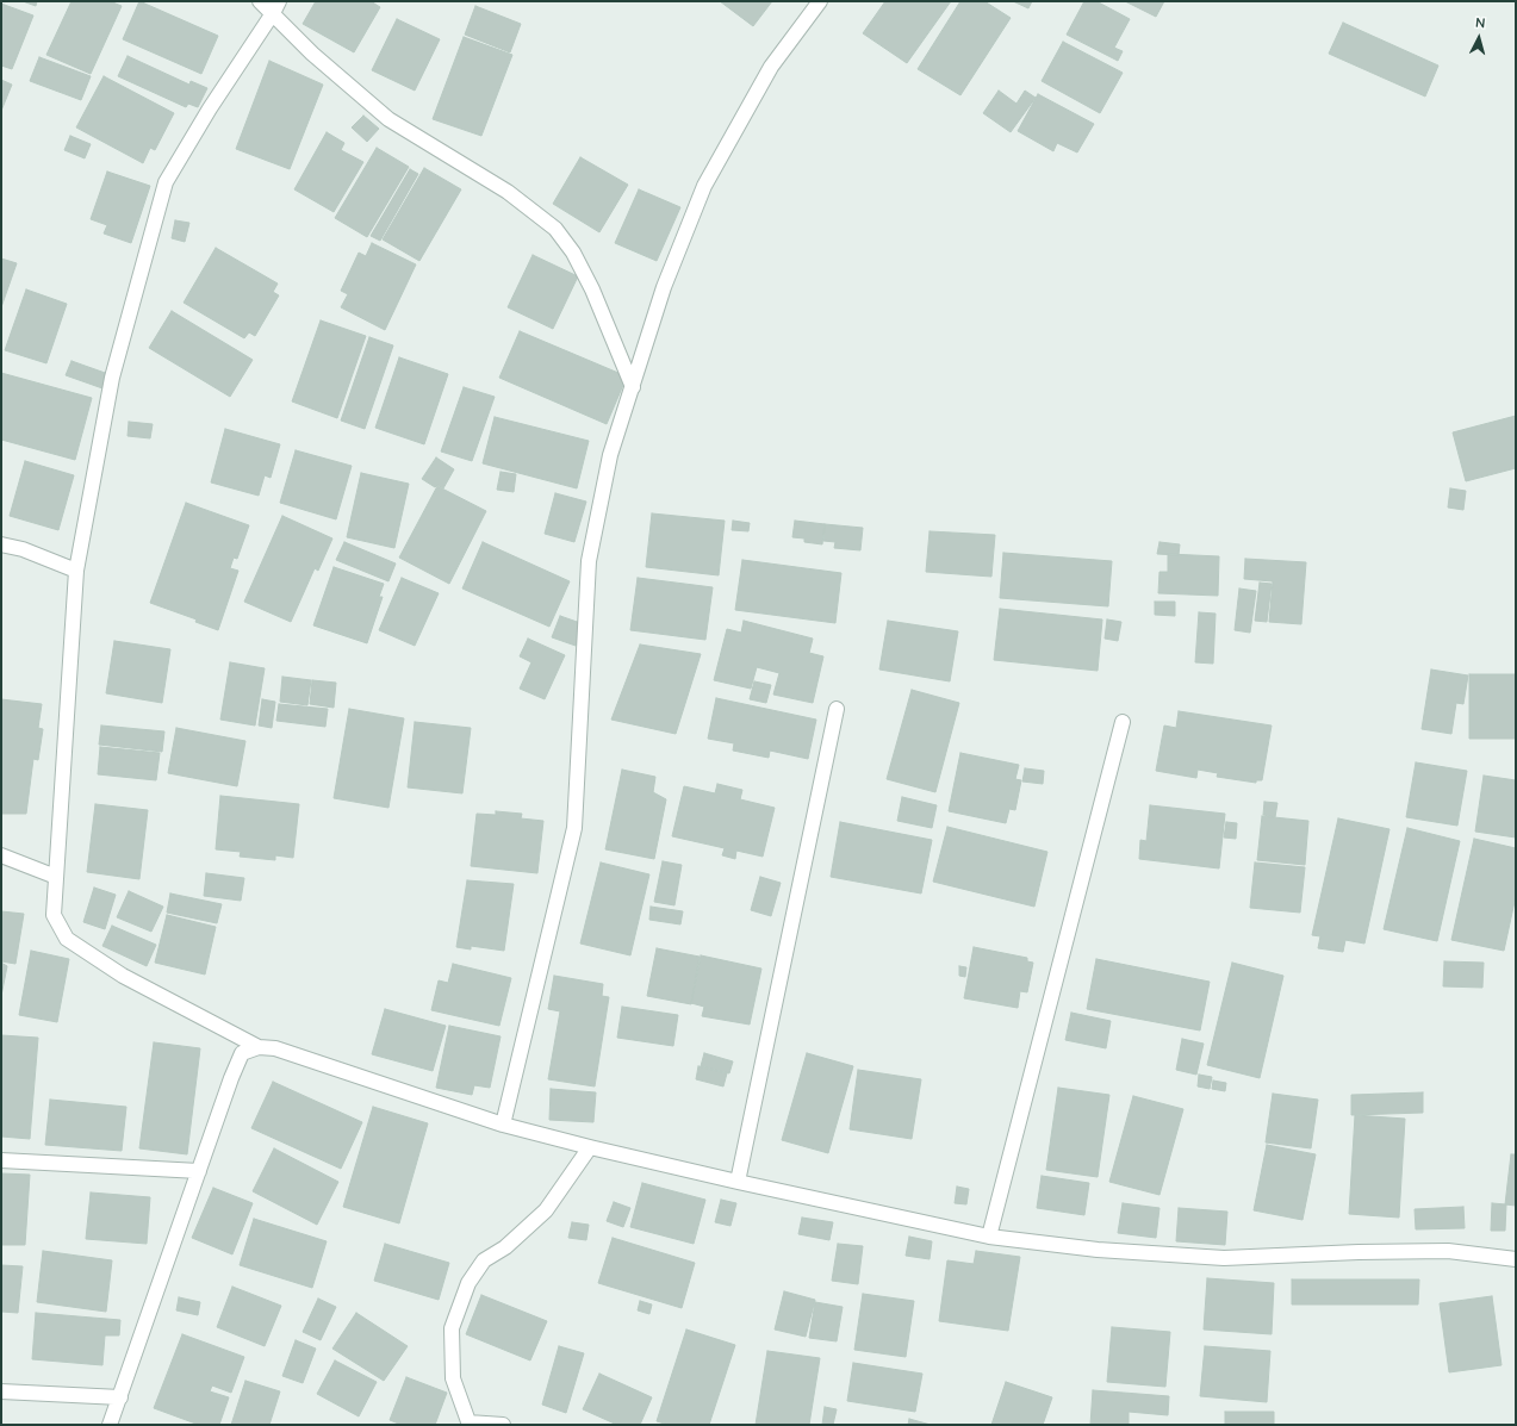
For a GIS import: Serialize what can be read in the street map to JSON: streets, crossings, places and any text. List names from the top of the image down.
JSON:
{
  "north": "top"
}
